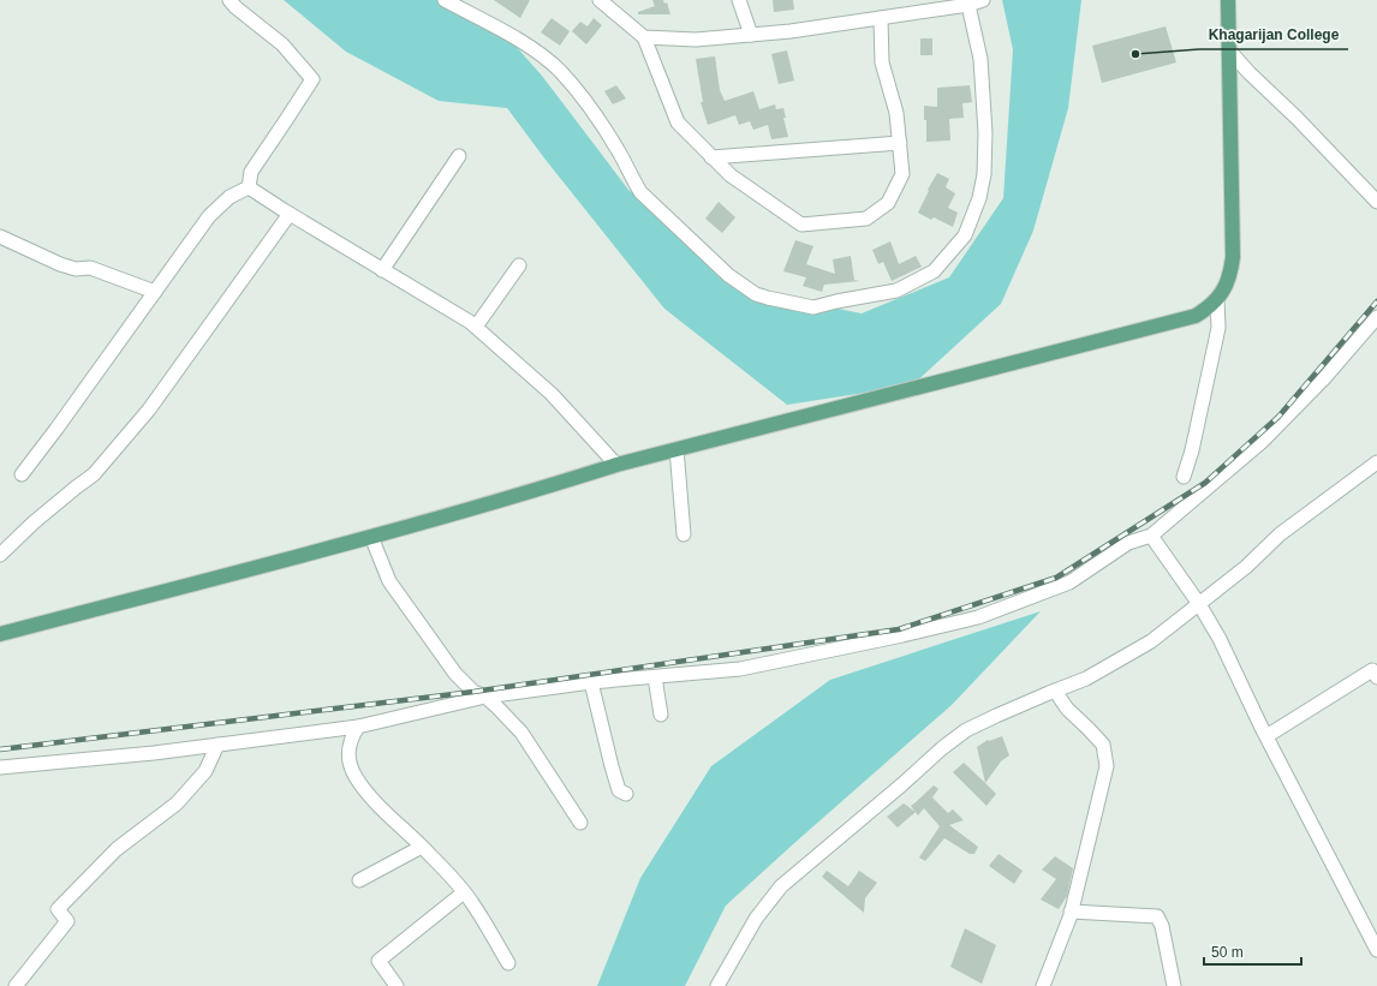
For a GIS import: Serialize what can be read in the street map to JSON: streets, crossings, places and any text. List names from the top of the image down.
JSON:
{
  "places": ["Khagarijan College"],
  "scale_bar": "50 m"
}
